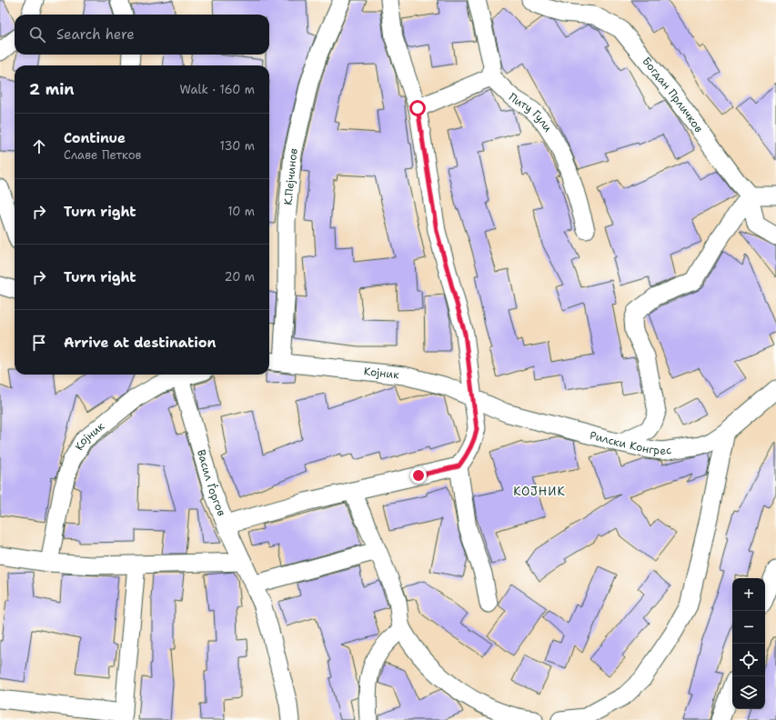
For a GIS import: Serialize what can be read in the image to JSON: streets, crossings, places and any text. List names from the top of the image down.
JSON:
{
  "streets": {
    "street": [
      "Богдан Прличков",
      "Питу Гули",
      "К.Пејчинов",
      "Којник",
      "Рилски Конгрес",
      "Васил Ѓоргов"
    ]
  },
  "crossings": [
    ["К.Пејчинов", "Којник"],
    ["Којник", "Рилски Конгрес"],
    ["Којник", "Васил Ѓоргов"]
  ],
  "districts": ["КОЈНИК"],
  "page": {
    "search": "Search here",
    "heading": ["2 min", "Walk · 160 m"],
    "list": [
      ["Continue", "Славе Петков", "130 m"],
      ["Turn right", "10 m"],
      ["Turn right", "20 m"],
      "Arrive at destination"
    ],
    "map_buttons": ["+", "−"]
  }
}
